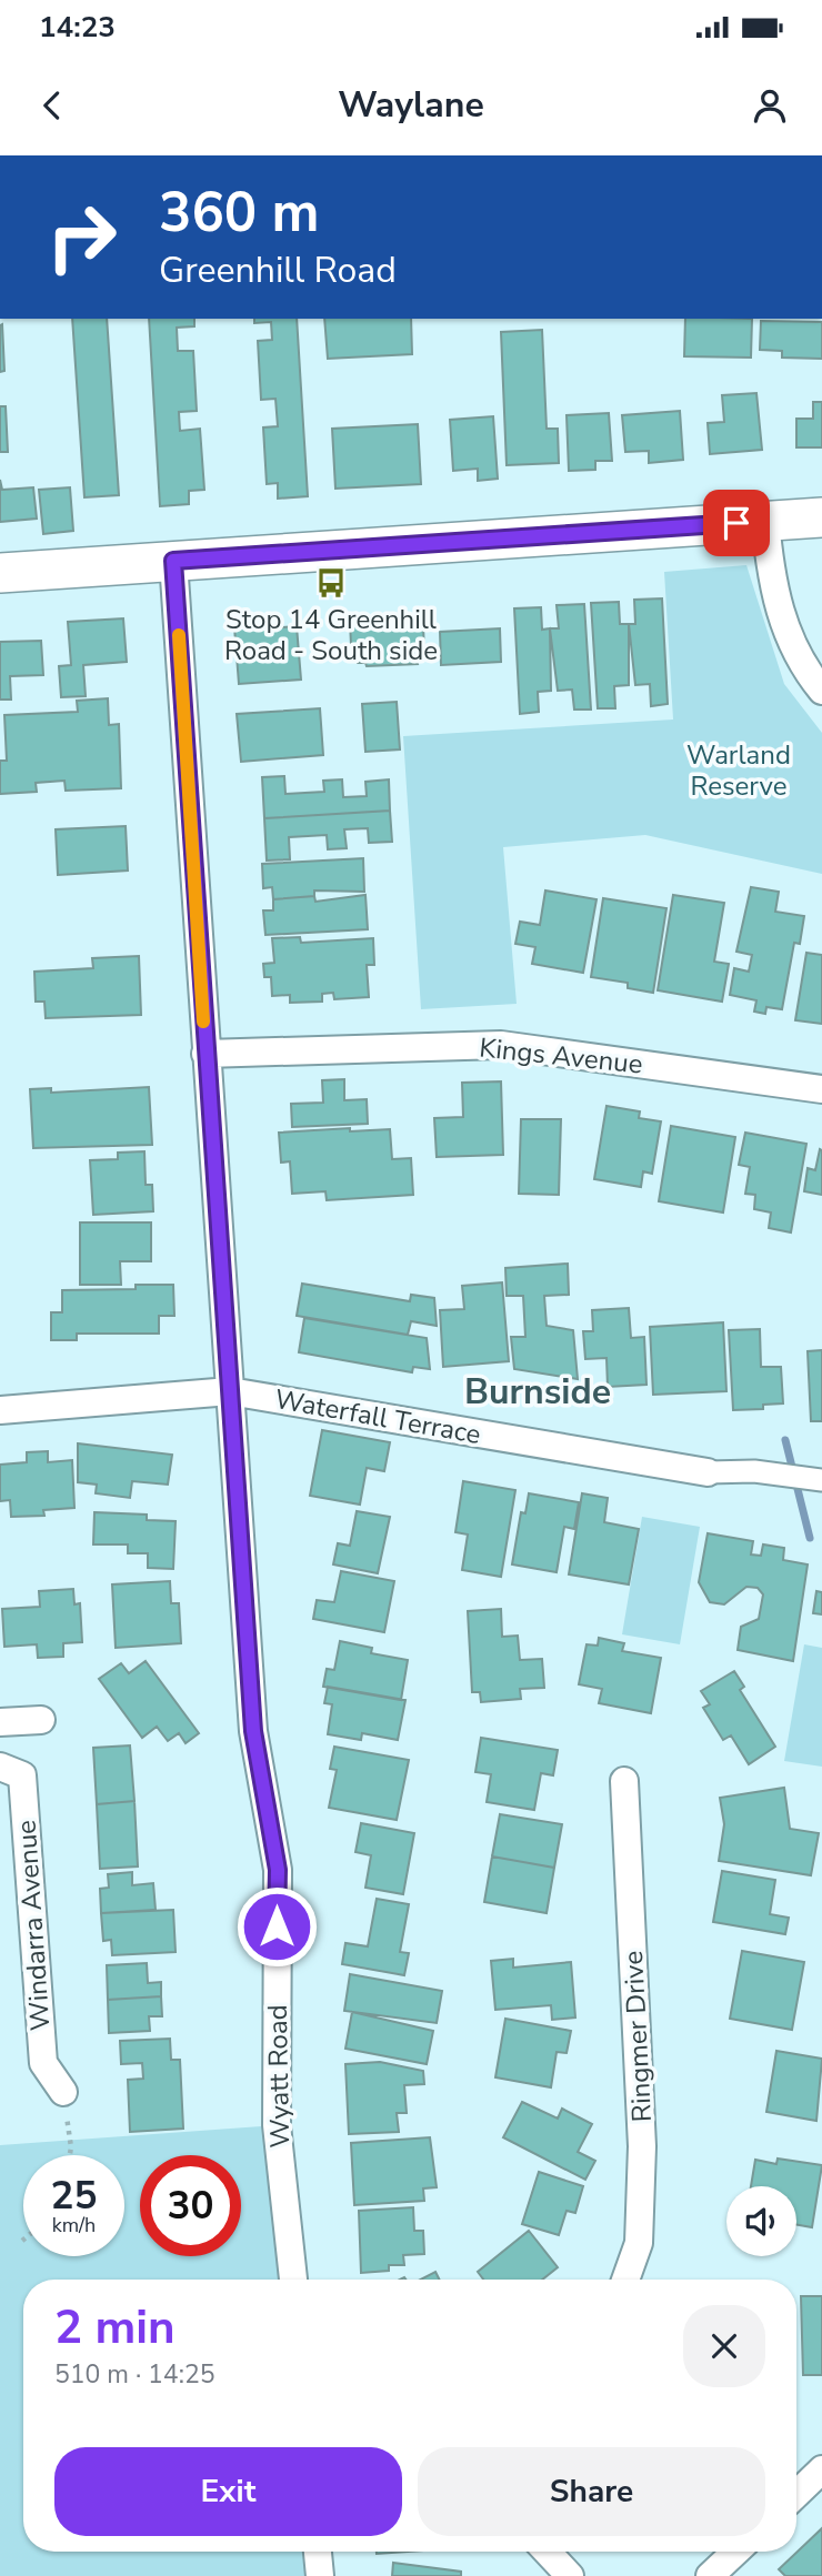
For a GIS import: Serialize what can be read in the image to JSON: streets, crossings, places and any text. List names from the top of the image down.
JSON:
{
  "streets": {
    "street": [
      "Kings Avenue",
      "Waterfall Terrace",
      "Windarra Avenue",
      "Ringmer Drive",
      "Wyatt Road"
    ]
  },
  "crossings": [
    ["Kings Avenue", "Wyatt Road"],
    ["Waterfall Terrace", "Wyatt Road"]
  ],
  "districts": ["Burnside"],
  "parks": ["Warland Reserve"],
  "places": {
    "bus stop": ["Stop 14 Greenhill Road - South side"]
  },
  "page": {
    "status": "14:23",
    "header": "Waylane",
    "turn": ["360 m", "Greenhill Road"],
    "speed": "25 km/h",
    "limit": "30",
    "heading": ["2 min", "510 m · 14:25"],
    "buttons": ["Exit", "Share"]
  }
}
